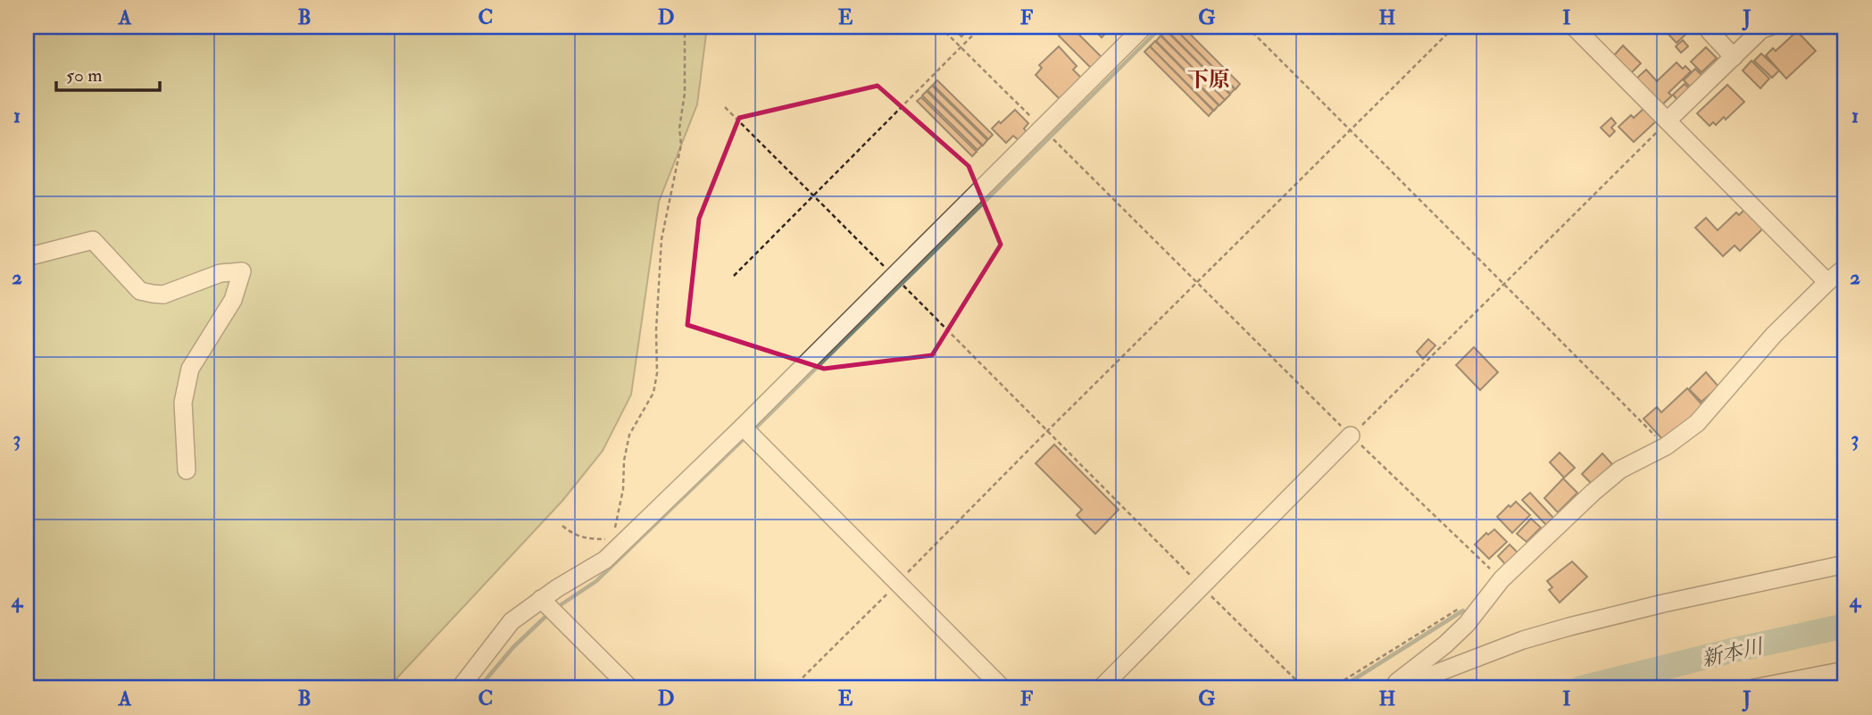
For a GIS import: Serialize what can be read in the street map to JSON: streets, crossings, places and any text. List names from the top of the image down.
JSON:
{
  "districts": ["下原"],
  "water": ["新本川"],
  "scale_bar": "50 m",
  "grid": {
    "columns": [
      "A",
      "B",
      "C",
      "D",
      "E",
      "F",
      "G",
      "H",
      "I",
      "J"
    ],
    "rows": [
      "1",
      "2",
      "3",
      "4"
    ]
  }
}
